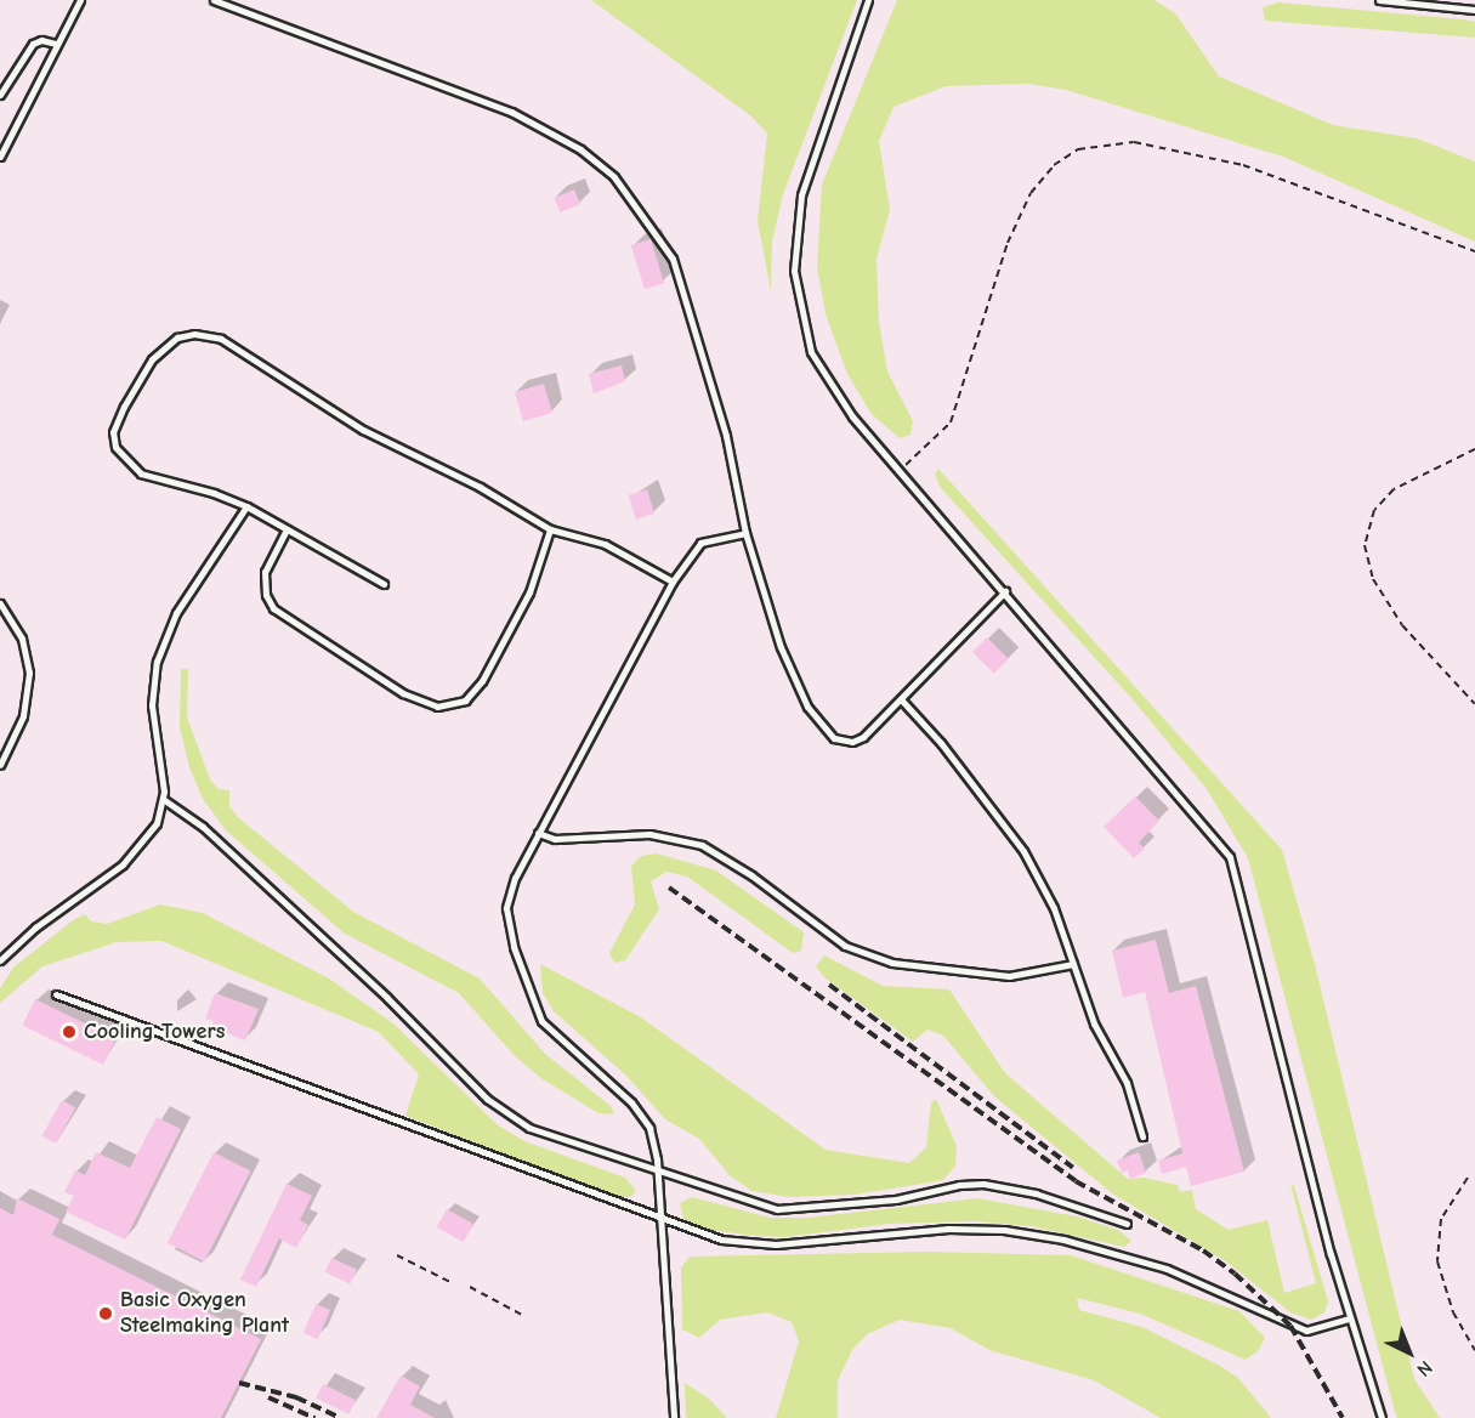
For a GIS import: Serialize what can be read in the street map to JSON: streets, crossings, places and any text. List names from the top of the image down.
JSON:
{
  "places": ["Cooling Towers", "Basic Oxygen Steelmaking Plant"],
  "north": "bottom right"
}
